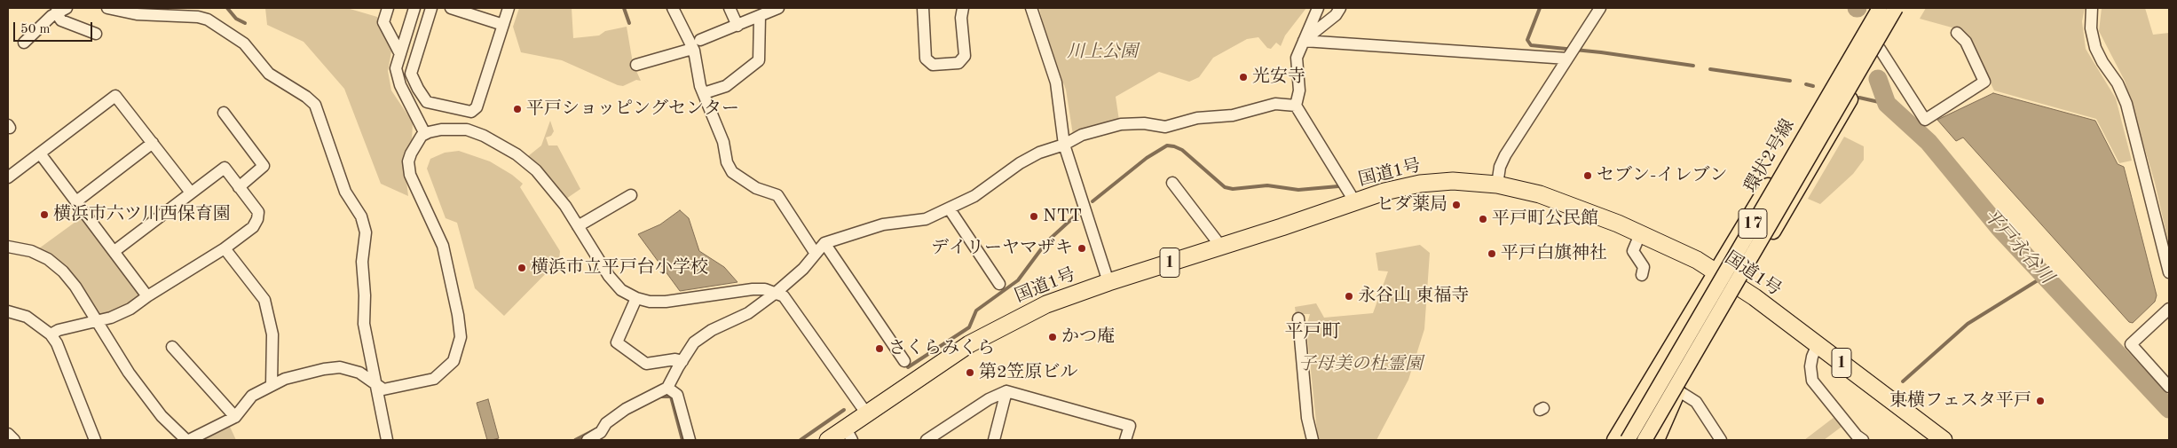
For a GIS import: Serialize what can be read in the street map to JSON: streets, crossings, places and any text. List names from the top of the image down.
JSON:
{
  "streets": {
    "highway": ["国道1号", "1"],
    "main road": ["環状2号線", "17"]
  },
  "districts": ["平戸町"],
  "water": ["平戸永谷川"],
  "parks": ["川上公園", "子母美の杜霊園"],
  "places": [
    "光安寺",
    "平戸ショッピングセンター",
    "セブン-イレブン",
    "ヒダ薬局",
    "横浜市六ツ川西保育園",
    "NTT",
    "平戸町公民館",
    "デイリーヤマザキ",
    "平戸白旗神社",
    "横浜市立平戸台小学校",
    "永谷山 東福寺",
    "かつ庵",
    "さくらみくら",
    "第2笠原ビル",
    "東横フェスタ平戸"
  ],
  "scale_bar": "50 m"
}
